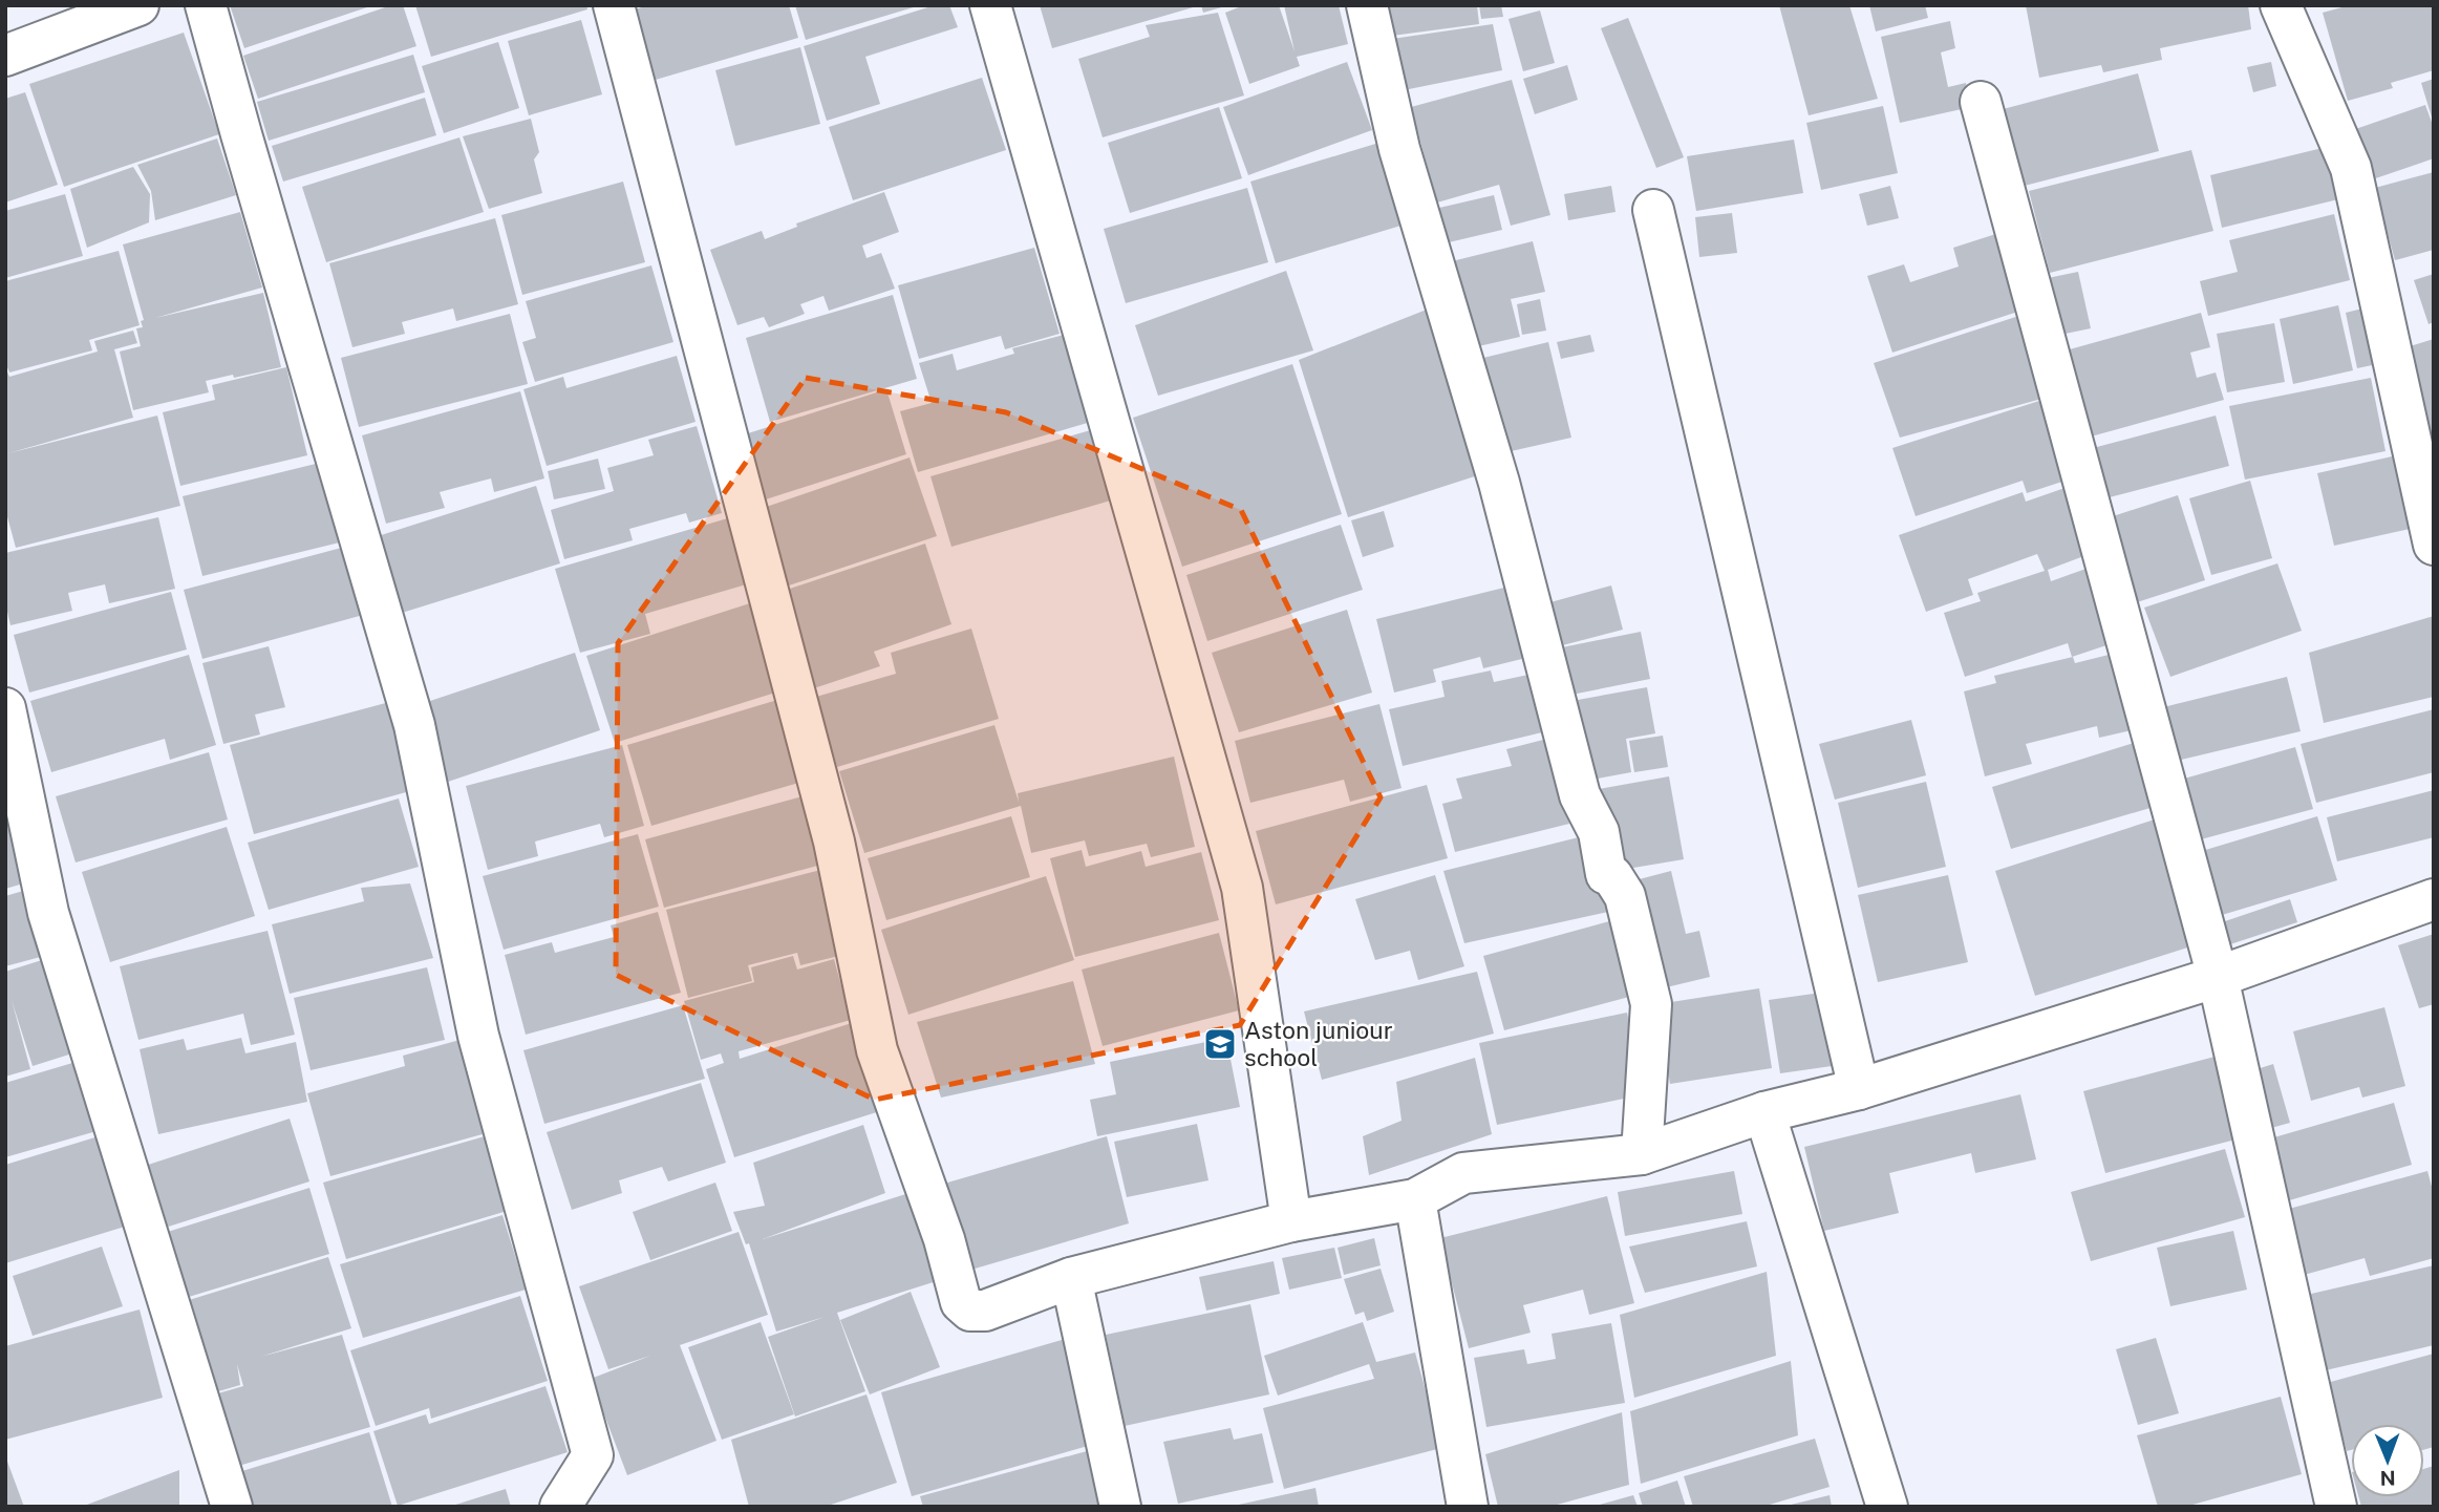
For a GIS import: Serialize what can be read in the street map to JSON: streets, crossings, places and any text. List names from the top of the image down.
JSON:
{
  "places": {
    "school or university": ["Aston juniour school"]
  },
  "north": "bottom"
}
